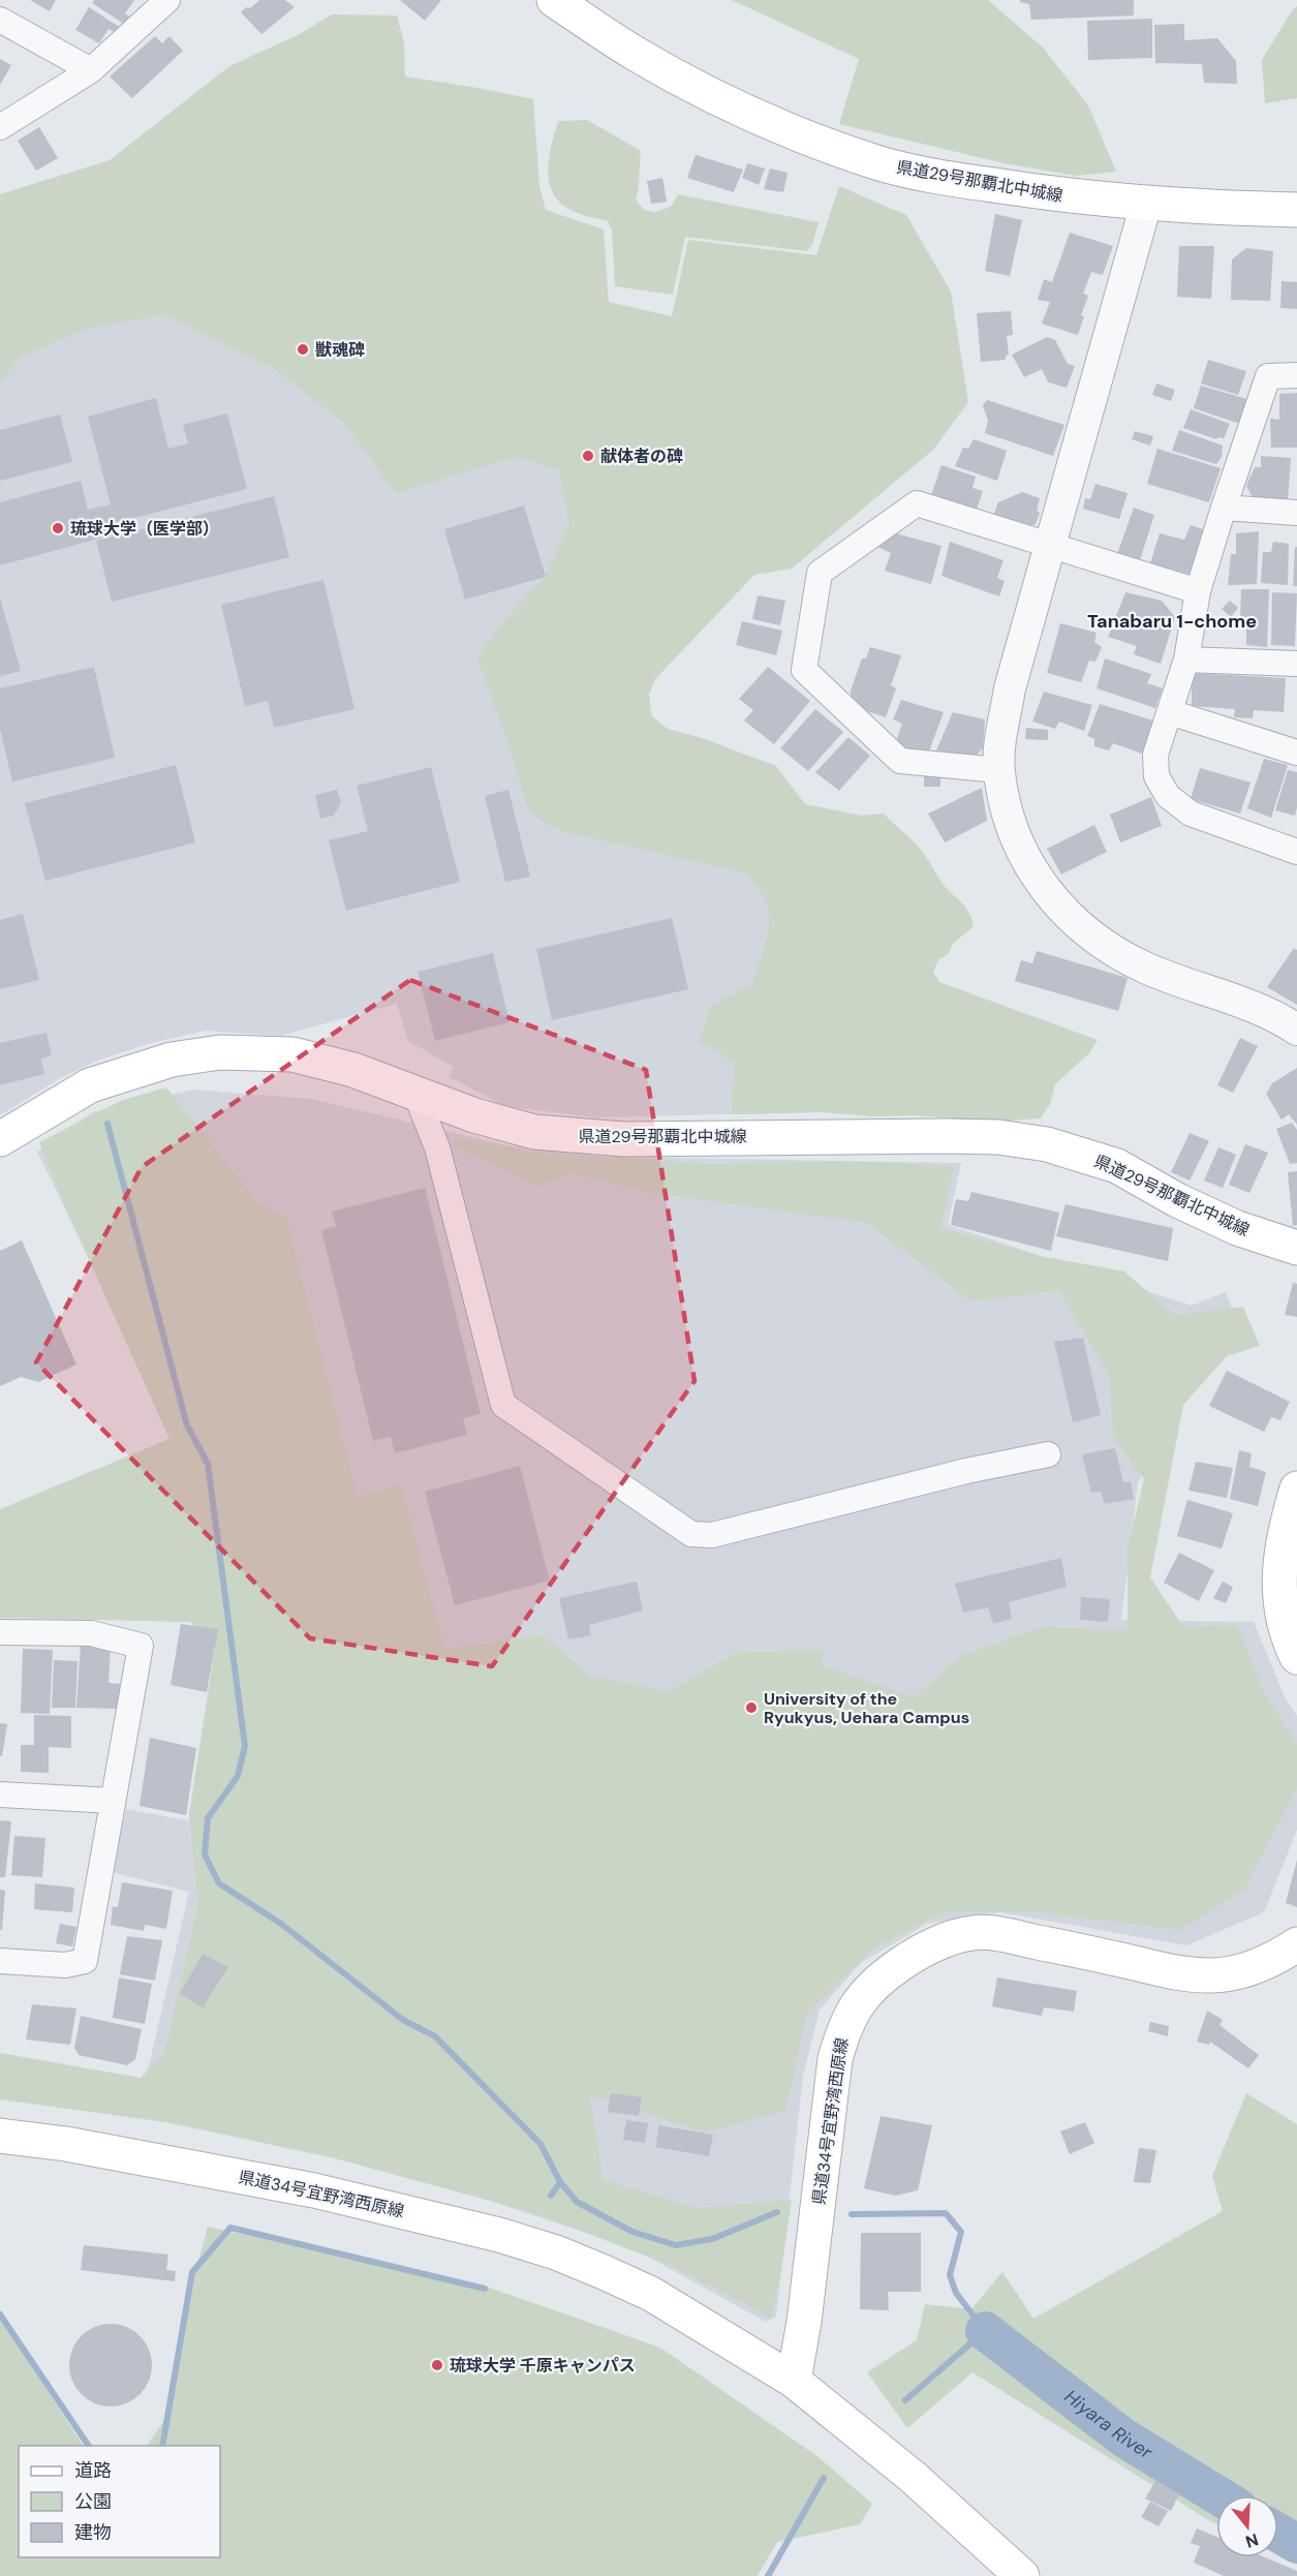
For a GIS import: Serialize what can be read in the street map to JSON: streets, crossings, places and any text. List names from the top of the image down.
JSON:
{
  "streets": {
    "main road": ["県道29号那覇北中城線", "県道34号宜野湾西原線"]
  },
  "districts": ["Tanabaru 1-chome"],
  "water": ["Hiyara River"],
  "places": [
    "獣魂碑",
    "献体者の碑",
    "琉球大学（医学部）",
    "University of the Ryukyus, Uehara Campus",
    "琉球大学 千原キャンパス"
  ],
  "legend": ["道路", "公園", "建物"],
  "north": "bottom"
}
